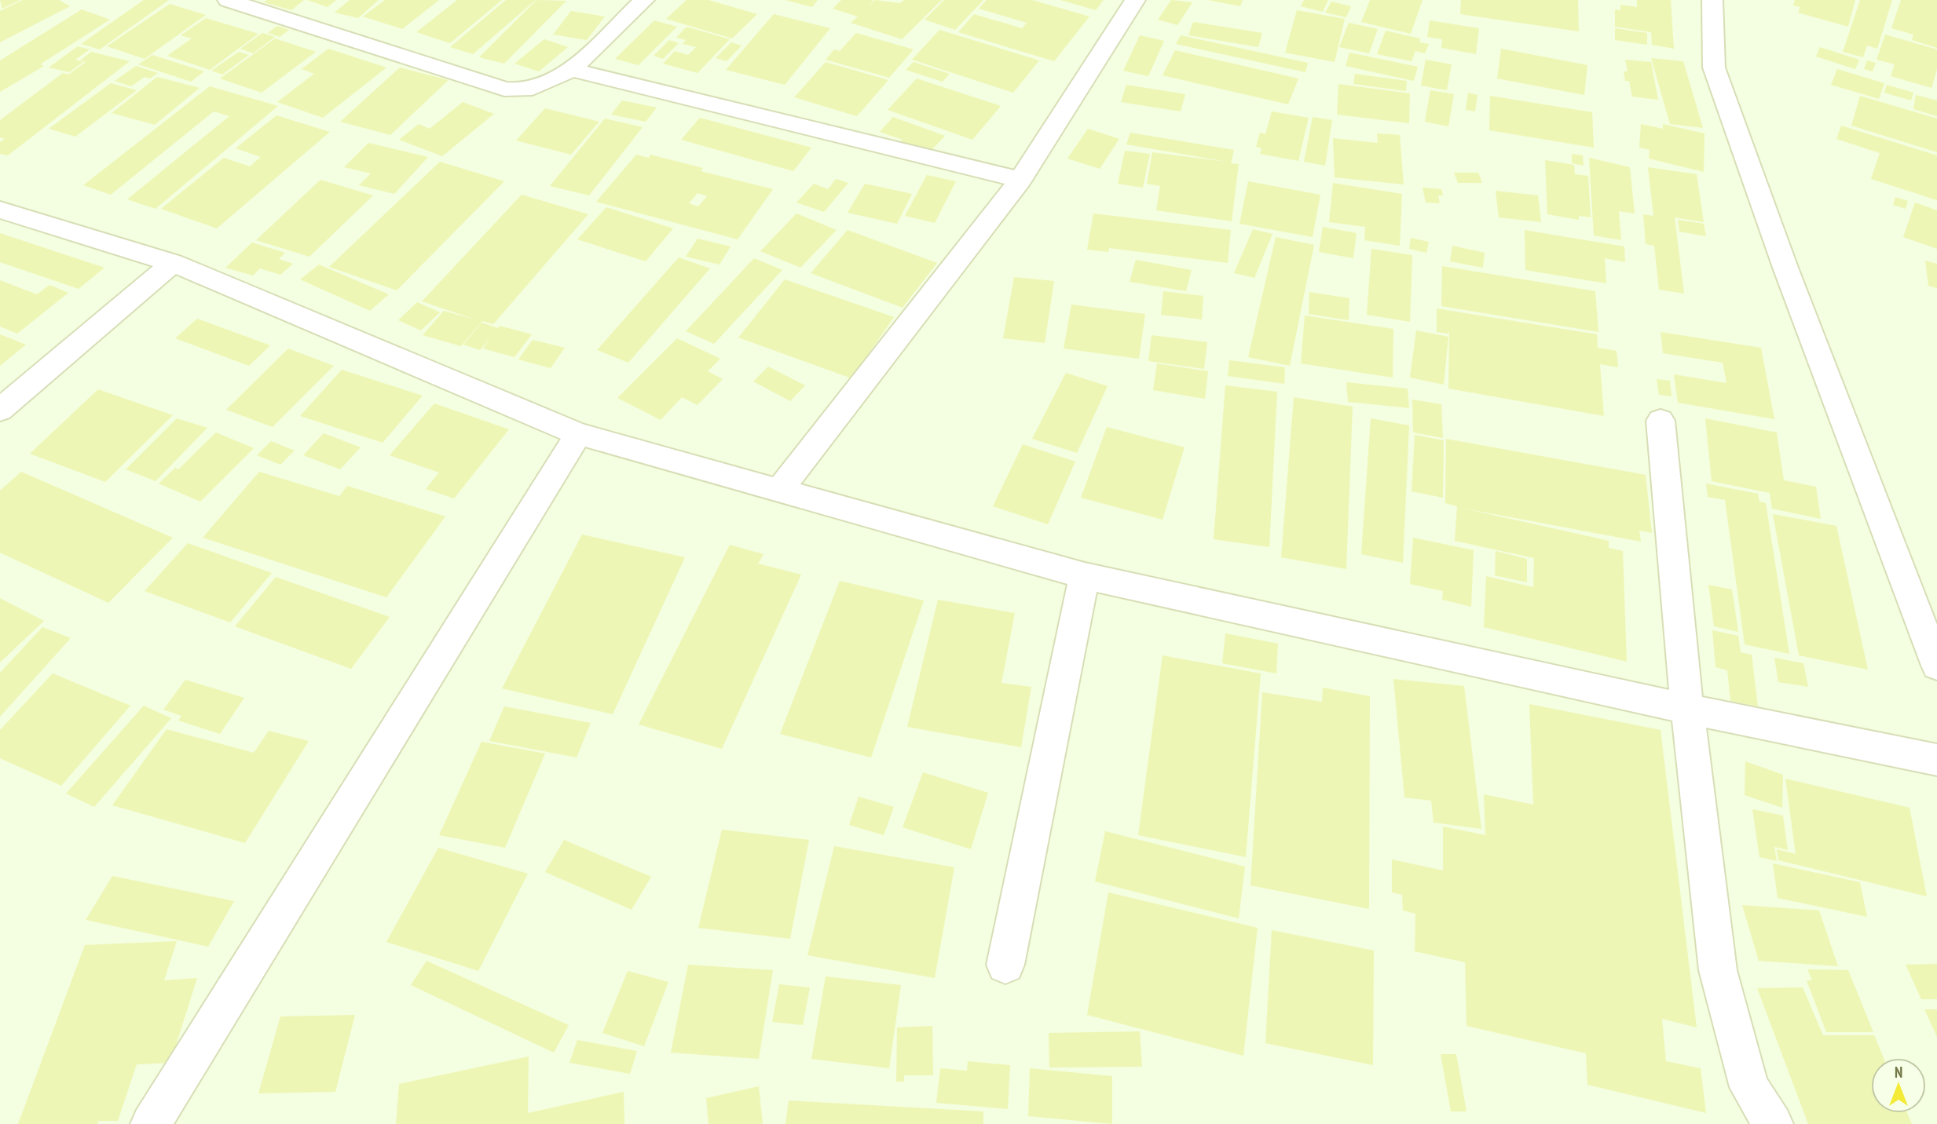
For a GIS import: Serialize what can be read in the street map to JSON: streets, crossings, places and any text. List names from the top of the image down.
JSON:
{
  "north": "top"
}
